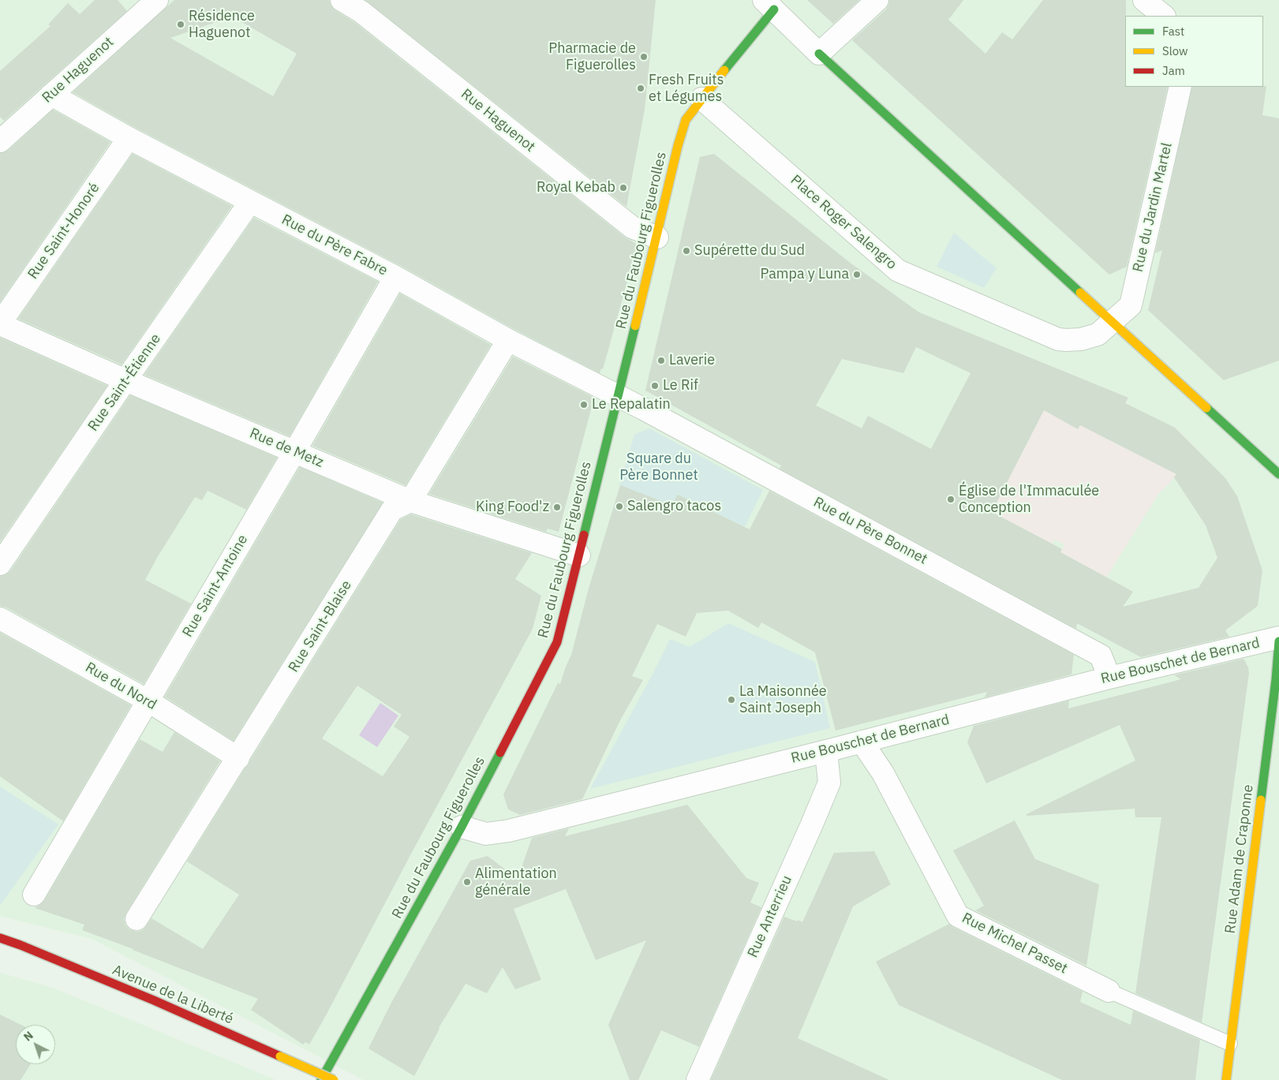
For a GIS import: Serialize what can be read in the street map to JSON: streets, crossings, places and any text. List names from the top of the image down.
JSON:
{
  "streets": {
    "street": [
      "Rue Haguenot",
      "Rue du Jardin Martel",
      "Place Roger Salengro",
      "Rue Saint-Honoré",
      "Rue du Faubourg Figuerolles",
      "Rue du Père Fabre",
      "Rue Saint-Étienne",
      "Rue de Metz",
      "Rue du Père Bonnet",
      "Rue Saint-Antoine",
      "Rue Saint-Blaise",
      "Rue Bouschet de Bernard",
      "Rue du Nord",
      "Rue Adam de Craponne",
      "Rue Anterrieu",
      "Rue Michel Passet",
      "Avenue de la Liberté"
    ]
  },
  "crossings": [
    ["Rue Haguenot", "Rue du Faubourg Figuerolles"],
    ["Rue Haguenot", "Rue du Père Fabre"],
    ["Rue du Jardin Martel", "Place Roger Salengro"],
    ["Place Roger Salengro", "Rue du Faubourg Figuerolles"],
    ["Rue Saint-Honoré", "Rue du Père Fabre"],
    ["Rue Saint-Honoré", "Rue de Metz"],
    ["Rue du Faubourg Figuerolles", "Rue du Père Fabre"],
    ["Rue du Faubourg Figuerolles", "Rue de Metz"],
    ["Rue du Faubourg Figuerolles", "Rue du Père Bonnet"],
    ["Rue du Faubourg Figuerolles", "Rue Bouschet de Bernard"],
    ["Rue du Père Fabre", "Rue Saint-Étienne"],
    ["Rue du Père Fabre", "Rue du Père Bonnet"],
    ["Rue du Père Fabre", "Rue Saint-Antoine"],
    ["Rue Saint-Étienne", "Rue de Metz"],
    ["Rue de Metz", "Rue Saint-Antoine"],
    ["Rue de Metz", "Rue Saint-Blaise"],
    ["Rue du Père Bonnet", "Rue Bouschet de Bernard"],
    ["Rue Saint-Antoine", "Rue du Nord"],
    ["Rue Saint-Blaise", "Rue du Nord"],
    ["Rue Bouschet de Bernard", "Rue Anterrieu"],
    ["Rue Bouschet de Bernard", "Rue Michel Passet"],
    ["Rue Adam de Craponne", "Rue Michel Passet"]
  ],
  "parks": ["Square du Père Bonnet"],
  "places": [
    "Résidence Haguenot",
    "Pharmacie de Figuerolles",
    "Fresh Fruits et Légumes",
    "Royal Kebab",
    "Supérette du Sud",
    "Pampa y Luna",
    "Laverie",
    "Le Rif",
    "Le Repalatin",
    "Église de l'Immaculée Conception",
    "Salengro tacos",
    "King Food'z",
    "La Maisonnée Saint Joseph",
    "Alimentation générale"
  ],
  "legend": ["Fast", "Slow", "Jam"],
  "north": "top left"
}
